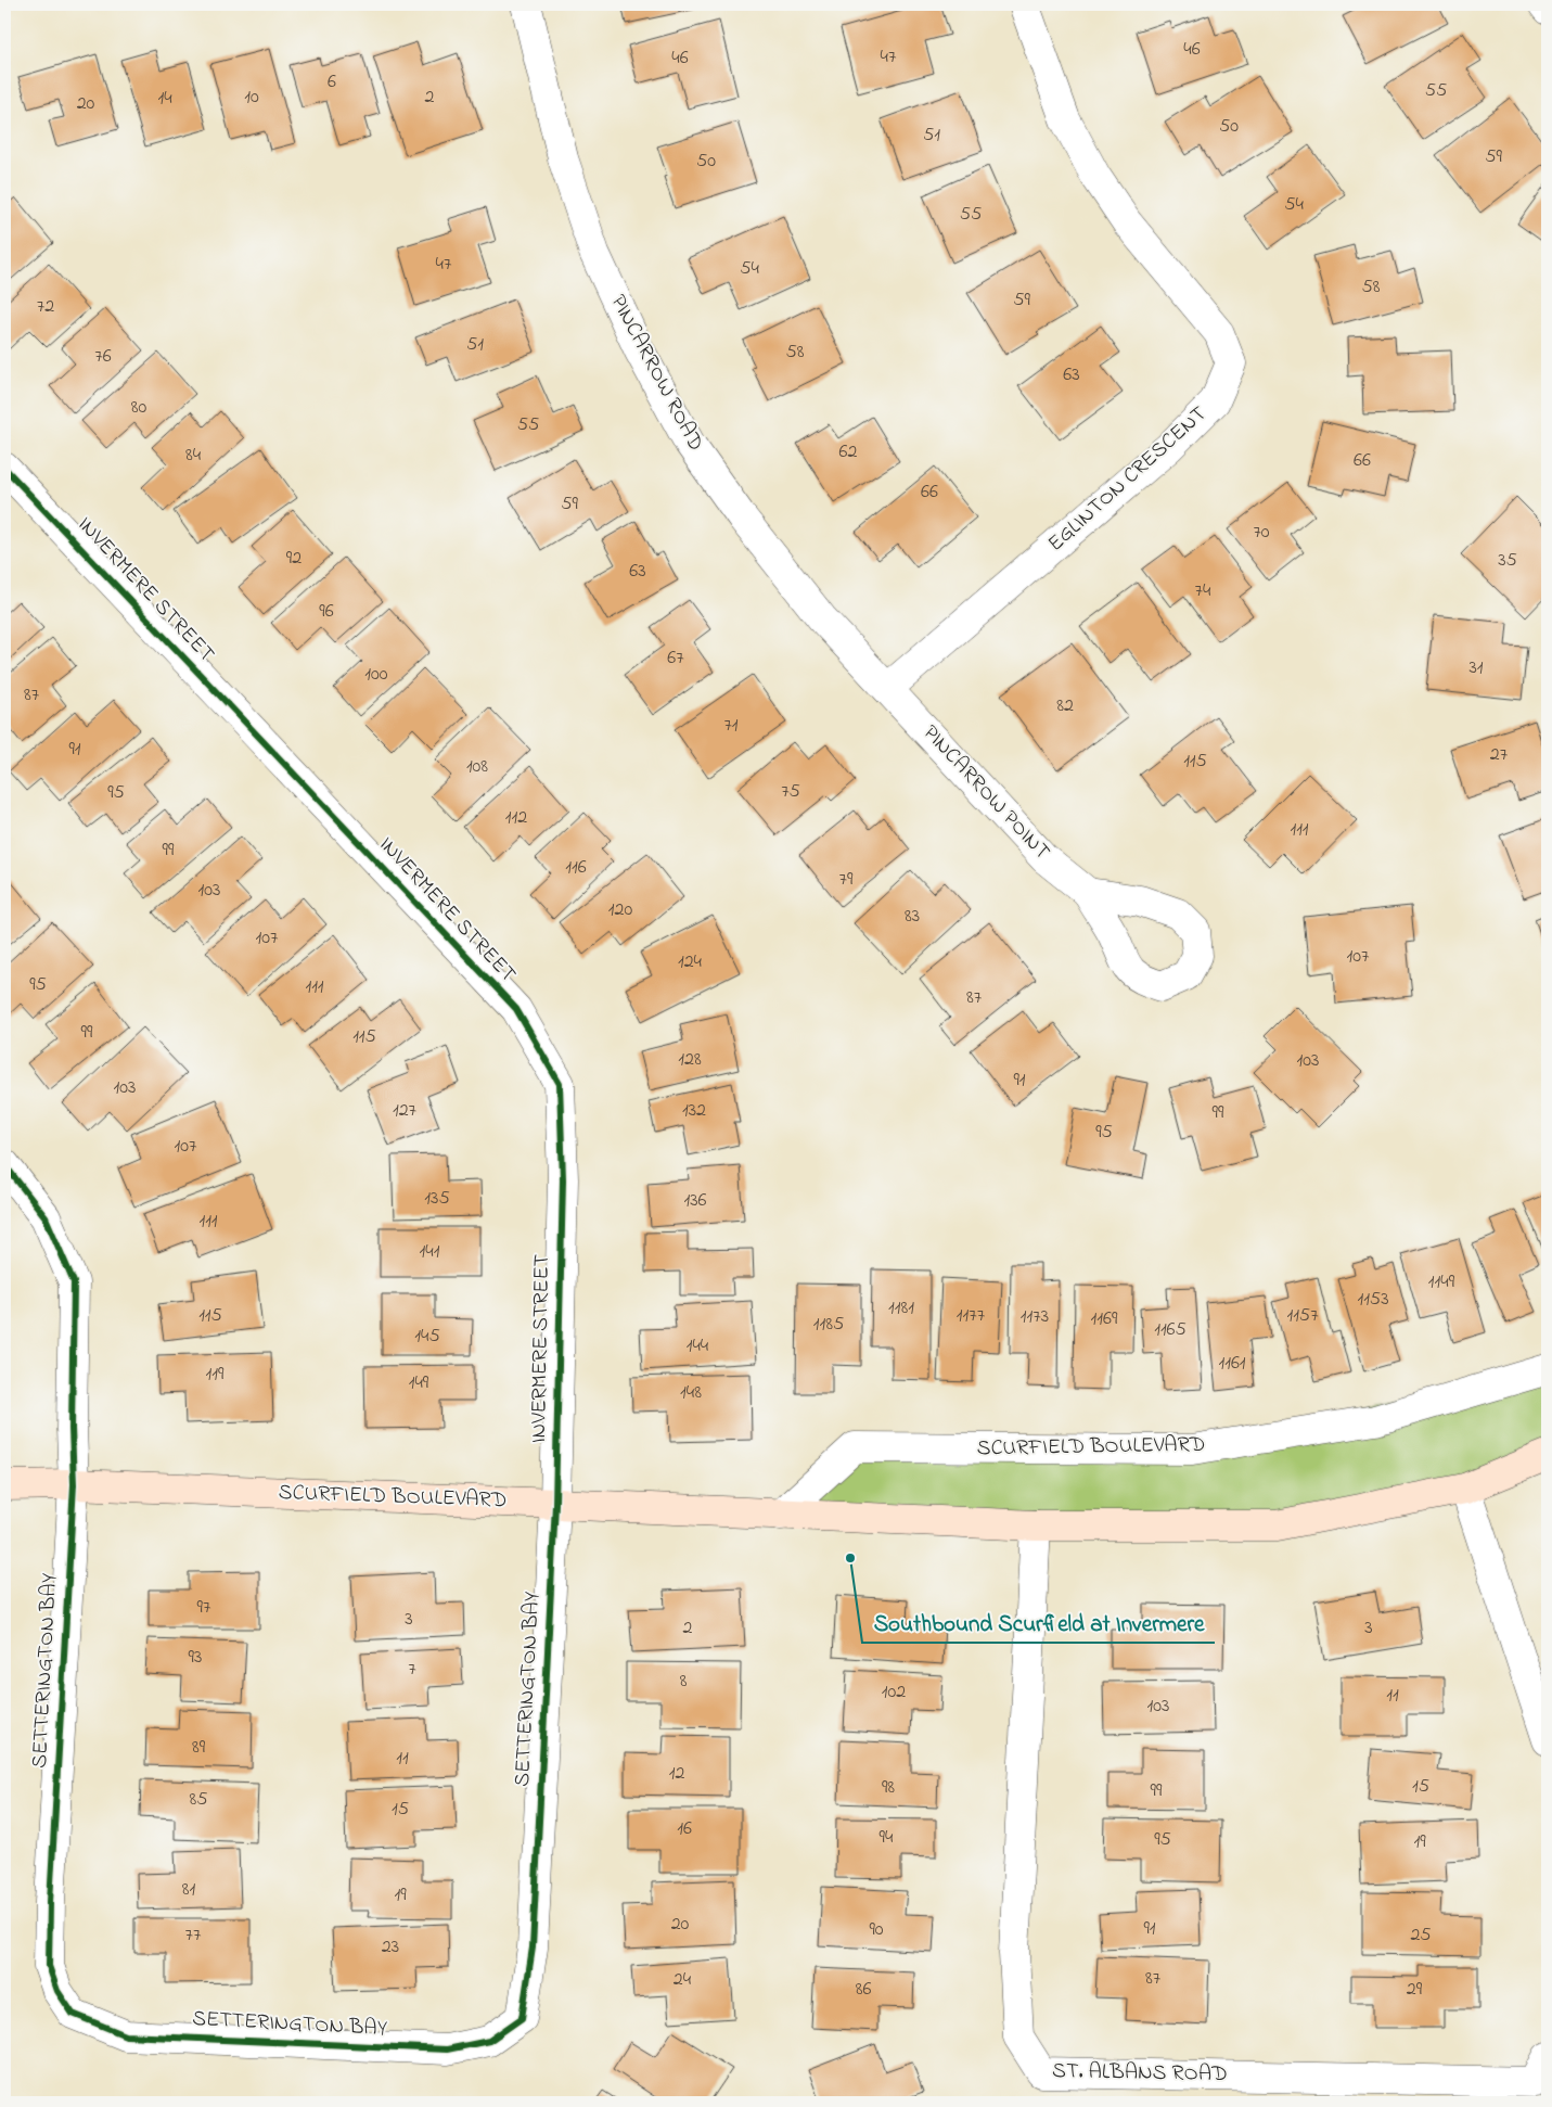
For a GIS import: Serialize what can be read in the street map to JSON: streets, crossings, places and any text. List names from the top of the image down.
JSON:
{
  "streets": {
    "street": [
      "PINCARROW ROAD",
      "EGLINTON CRESCENT",
      "INVERMERE STREET",
      "PINCARROW POINT",
      "SCURFIELD BOULEVARD",
      "SETTERINGTON BAY",
      "ST. ALBANS ROAD"
    ]
  },
  "crossings": [
    ["PINCARROW ROAD", "EGLINTON CRESCENT"],
    ["PINCARROW ROAD", "PINCARROW POINT"],
    ["EGLINTON CRESCENT", "PINCARROW POINT"],
    ["INVERMERE STREET", "SCURFIELD BOULEVARD"],
    ["INVERMERE STREET", "SETTERINGTON BAY"],
    ["SCURFIELD BOULEVARD", "SETTERINGTON BAY"],
    ["SCURFIELD BOULEVARD", "ST. ALBANS ROAD"]
  ],
  "places": ["Southbound Scurfield at Invermere"],
  "house_numbers": [
    "46",
    "47",
    "46",
    "6",
    "55",
    "10",
    "2",
    "14",
    "20",
    "50",
    "51",
    "59",
    "50",
    "54",
    "55",
    "47",
    "54",
    "58",
    "59",
    "72",
    "51",
    "58",
    "76",
    "63",
    "80",
    "55",
    "62",
    "84",
    "66",
    "66",
    "59",
    "70",
    "92",
    "35",
    "63",
    "74",
    "96",
    "67",
    "31",
    "100",
    "87",
    "82",
    "71",
    "91",
    "27",
    "115",
    "108",
    "75",
    "95",
    "112",
    "111",
    "99",
    "116",
    "79",
    "103",
    "120",
    "83",
    "107",
    "107",
    "124",
    "95",
    "111",
    "87",
    "99",
    "115",
    "128",
    "103",
    "91",
    "103",
    "127",
    "132",
    "99",
    "95",
    "107",
    "135",
    "136",
    "111",
    "141",
    "1149",
    "1153",
    "1181",
    "115",
    "1177",
    "1157",
    "1173",
    "1169",
    "1185",
    "1165",
    "145",
    "144",
    "1161",
    "119",
    "149",
    "148",
    "97",
    "3",
    "2",
    "3",
    "93",
    "7",
    "8",
    "102",
    "11",
    "103",
    "89",
    "11",
    "12",
    "15",
    "98",
    "99",
    "85",
    "15",
    "16",
    "94",
    "95",
    "19",
    "81",
    "19",
    "20",
    "91",
    "90",
    "77",
    "25",
    "23",
    "87",
    "24",
    "86",
    "29"
  ]
}
